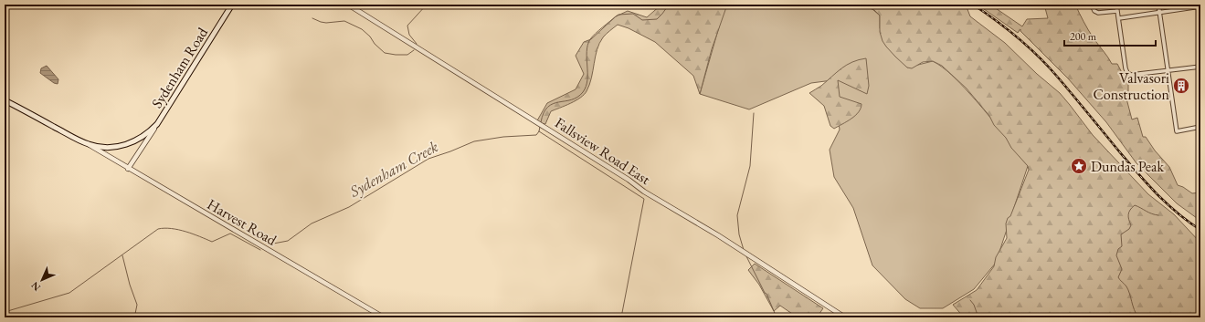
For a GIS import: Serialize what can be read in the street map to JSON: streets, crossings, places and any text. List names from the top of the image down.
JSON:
{
  "streets": {
    "main road": ["Sydenham Road"],
    "street": ["Fallsview Road East", "Harvest Road"]
  },
  "crossings": [
    ["Sydenham Road", "Harvest Road"]
  ],
  "water": ["Sydenham Creek"],
  "places": {
    "building": ["Valvasori Construction"],
    "place": ["Dundas Peak"]
  },
  "scale_bar": "200 m",
  "north": "bottom left"
}
